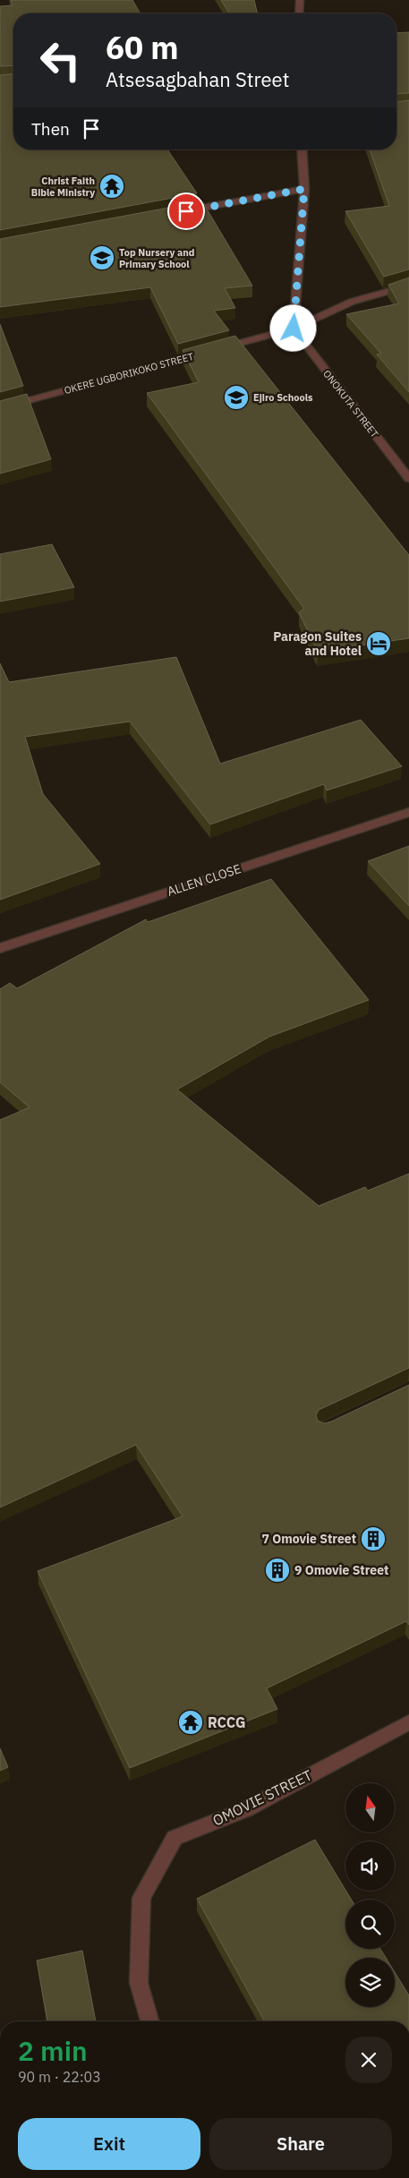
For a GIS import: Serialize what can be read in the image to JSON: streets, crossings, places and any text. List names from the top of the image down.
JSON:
{
  "streets": {
    "street": [
      "OKERE UGBORIKOKO STREET",
      "ONOKUTA STREET",
      "ALLEN CLOSE",
      "OMOVIE STREET"
    ]
  },
  "crossings": [
    ["OKERE UGBORIKOKO STREET", "ONOKUTA STREET"]
  ],
  "places": {
    "temple": ["Christ Faith Bible Ministry", "RCCG"],
    "school or university": ["Top Nursery and Primary School", "Ejiro Schools"],
    "hotel": ["Paragon Suites and Hotel"],
    "building": ["7 Omovie Street", "9 Omovie Street"]
  },
  "north": "top",
  "page": {
    "turn": ["60 m", "Atsesagbahan Street"],
    "then": "Then",
    "heading": ["2 min", "90 m · 22:03"],
    "buttons": ["Exit", "Share"]
  }
}
